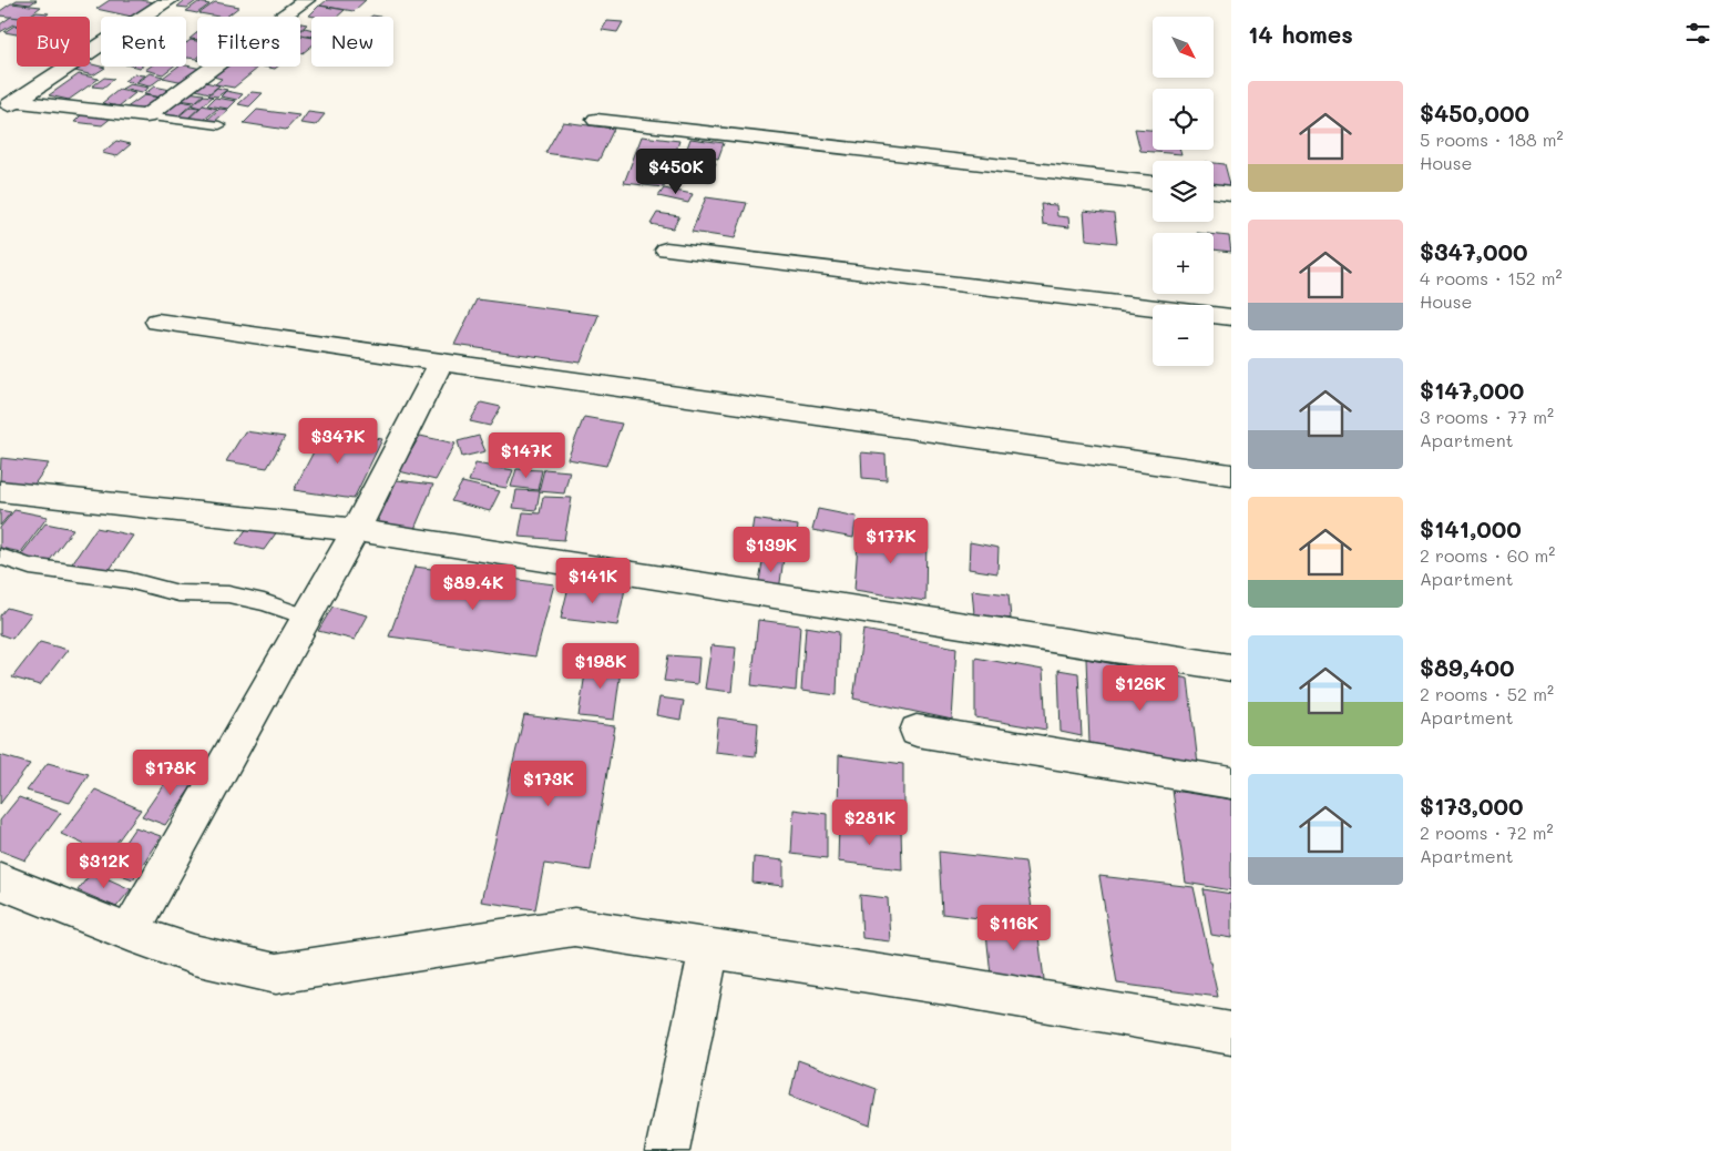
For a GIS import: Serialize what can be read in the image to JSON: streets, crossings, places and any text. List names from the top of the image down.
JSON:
{
  "north": "bottom right",
  "page": {
    "heading": "14 homes",
    "map_buttons": ["+", "−"],
    "chip": [
      "Buy",
      "Rent",
      "Filters",
      "New"
    ],
    "list": [
      {
        "name": "$450,000",
        "note": "5 rooms · 188 m² · House"
      },
      {
        "name": "$347,000",
        "note": "4 rooms · 152 m² · House"
      },
      {
        "name": "$147,000",
        "note": "3 rooms · 77 m² · Apartment"
      },
      {
        "name": "$141,000",
        "note": "2 rooms · 60 m² · Apartment"
      },
      {
        "name": "$89,400",
        "note": "2 rooms · 52 m² · Apartment"
      },
      {
        "name": "$173,000",
        "note": "2 rooms · 72 m² · Apartment"
      }
    ],
    "price": [
      "$450K",
      "$347K",
      "$147K",
      "$177K",
      "$139K",
      "$141K",
      "$89.4K",
      "$198K",
      "$126K",
      "$178K",
      "$173K",
      "$281K",
      "$312K",
      "$116K"
    ]
  }
}
